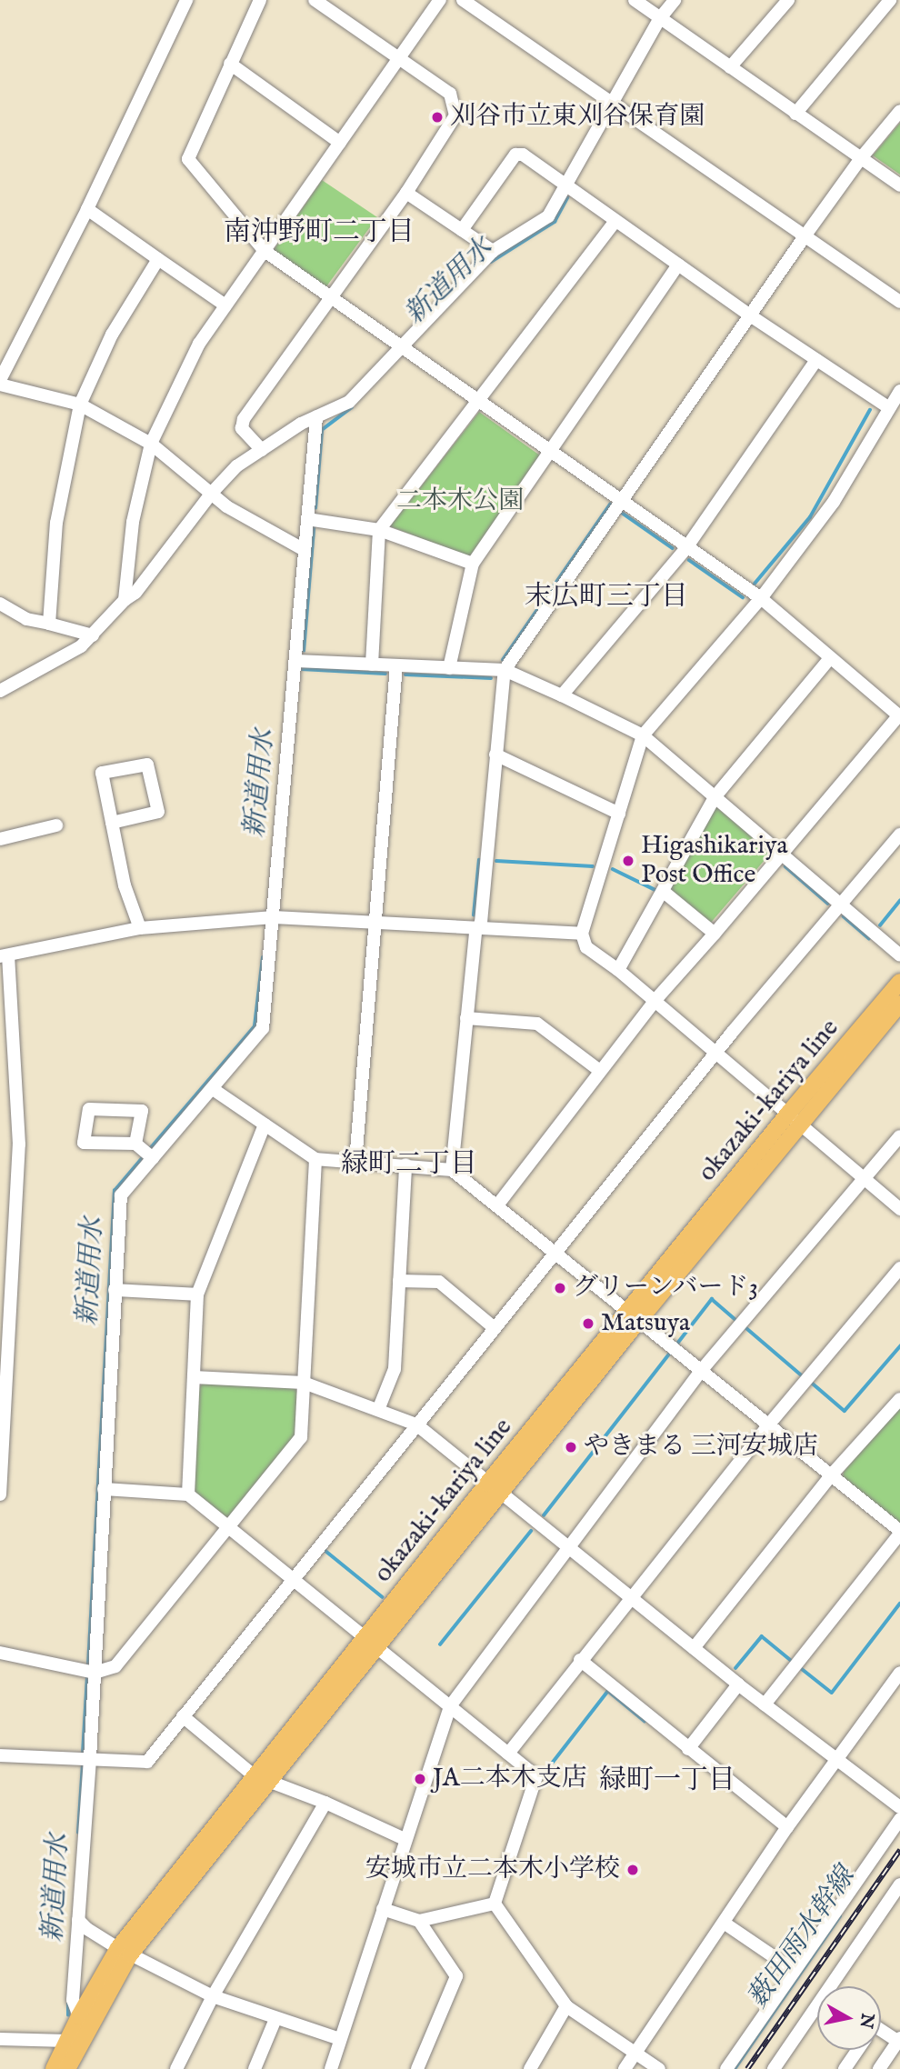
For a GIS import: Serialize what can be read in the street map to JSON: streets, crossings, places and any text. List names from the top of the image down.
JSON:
{
  "streets": {
    "main road": ["okazaki-kariya line"]
  },
  "districts": [
    "南沖野町二丁目",
    "末広町三丁目",
    "緑町二丁目",
    "緑町一丁目"
  ],
  "water": ["新道用水", "薮田雨水幹線"],
  "parks": ["二本木公園"],
  "places": [
    "刈谷市立東刈谷保育園",
    "Higashikariya Post Office",
    "グリーンバード3",
    "Matsuya",
    "やきまる 三河安城店",
    "JA二本木支店",
    "安城市立二本木小学校"
  ],
  "north": "right"
}
